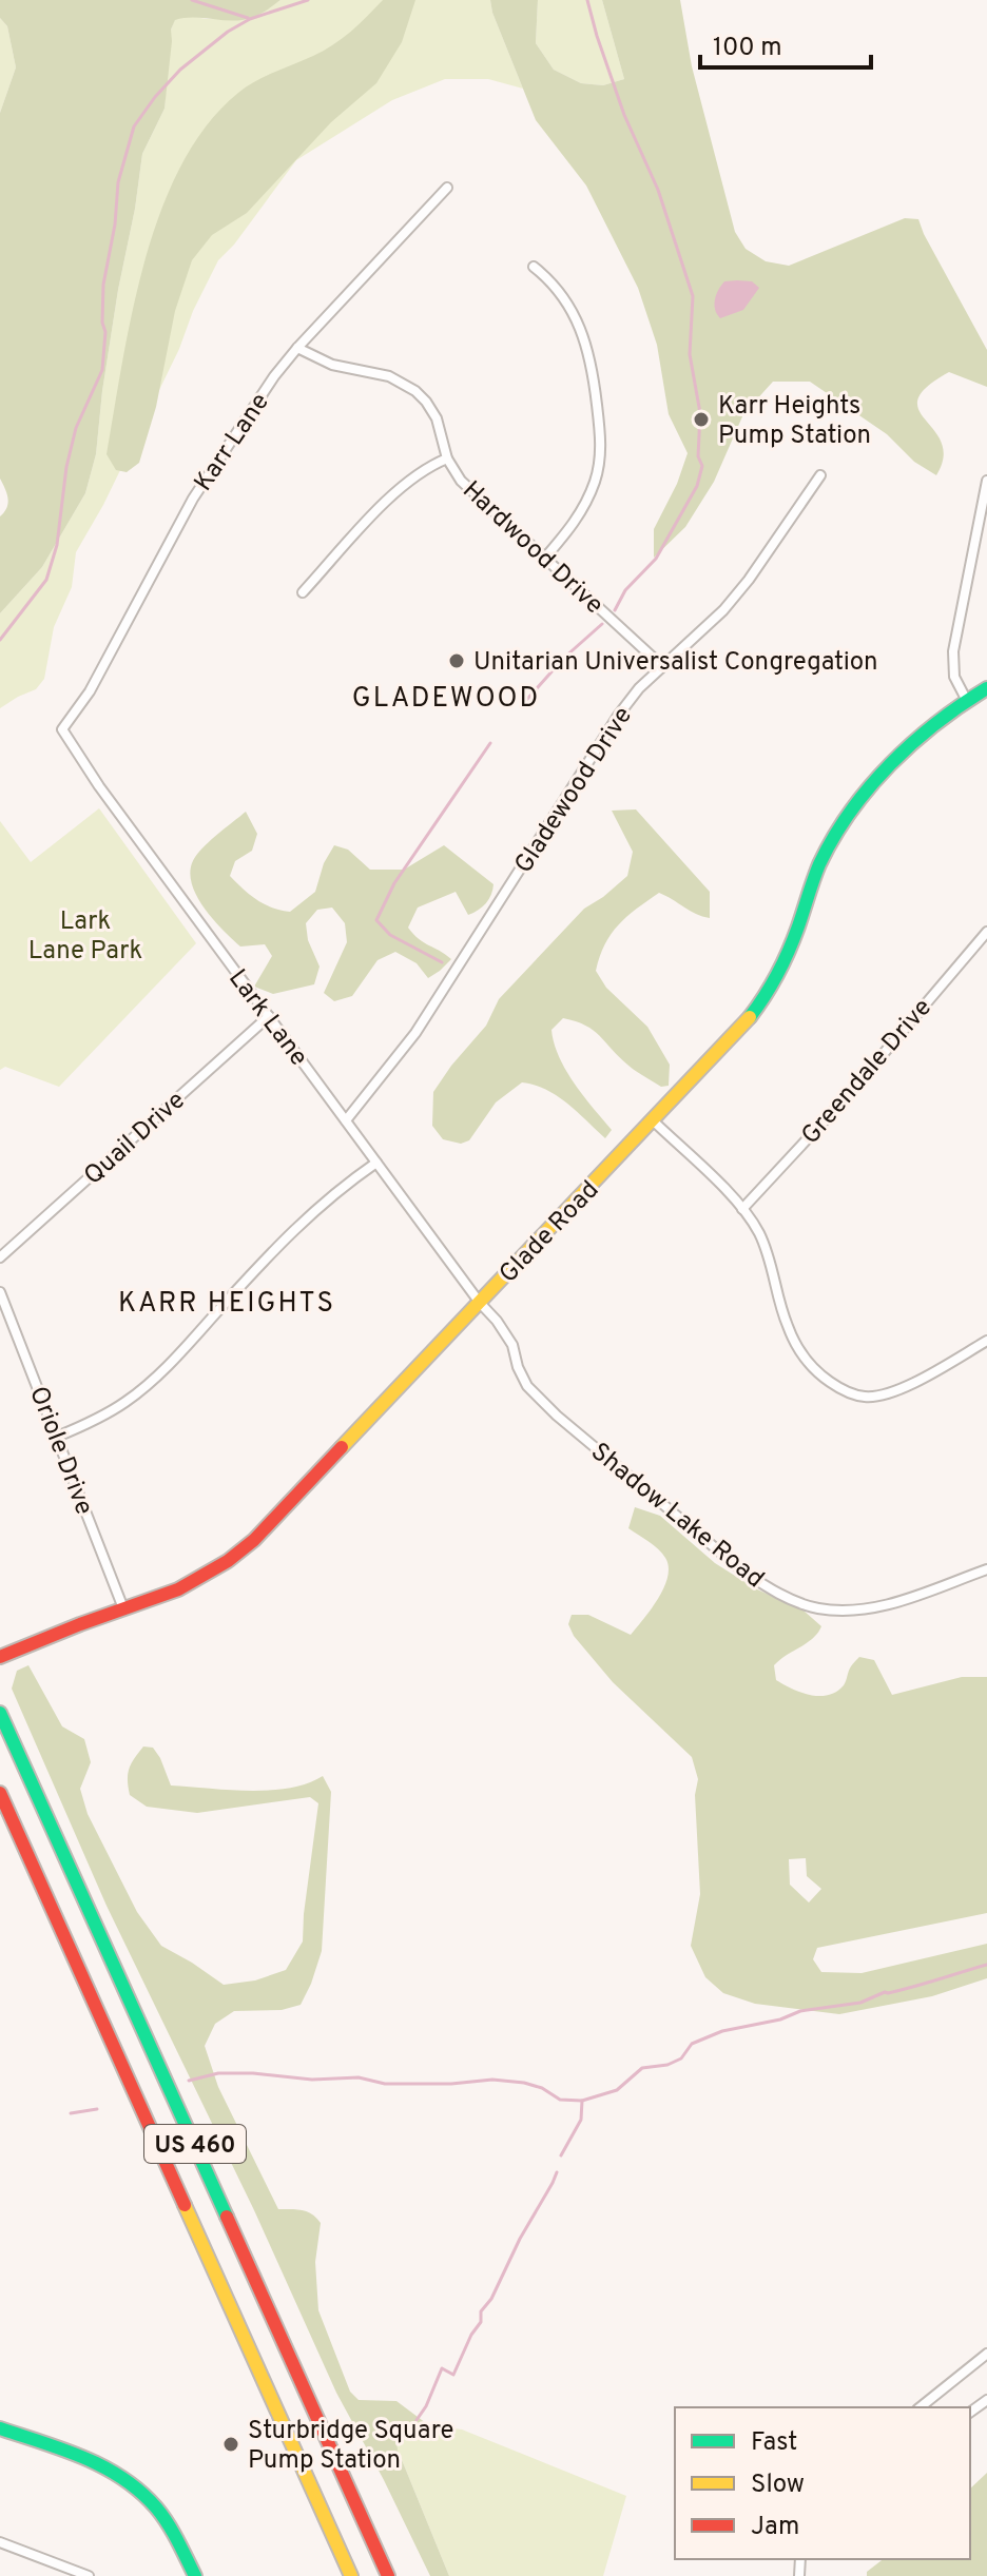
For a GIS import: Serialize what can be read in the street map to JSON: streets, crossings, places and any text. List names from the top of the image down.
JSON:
{
  "streets": {
    "main road": ["Glade Road", "US 460"],
    "street": [
      "Karr Lane",
      "Hardwood Drive",
      "Gladewood Drive",
      "Lark Lane",
      "Greendale Drive",
      "Quail Drive",
      "Oriole Drive",
      "Shadow Lake Road"
    ]
  },
  "crossings": [
    ["Karr Lane", "Hardwood Drive"],
    ["Karr Lane", "Lark Lane"],
    ["Hardwood Drive", "Gladewood Drive"],
    ["Gladewood Drive", "Lark Lane"],
    ["Lark Lane", "Quail Drive"],
    ["Lark Lane", "Glade Road"],
    ["Lark Lane", "Shadow Lake Road"],
    ["Glade Road", "Oriole Drive"],
    ["Glade Road", "Shadow Lake Road"]
  ],
  "districts": ["GLADEWOOD", "KARR HEIGHTS"],
  "parks": ["Lark Lane Park"],
  "places": ["Karr Heights Pump Station", "Unitarian Universalist Congregation", "Sturbridge Square Pump Station"],
  "legend": ["Fast", "Slow", "Jam"],
  "scale_bar": "100 m"
}
